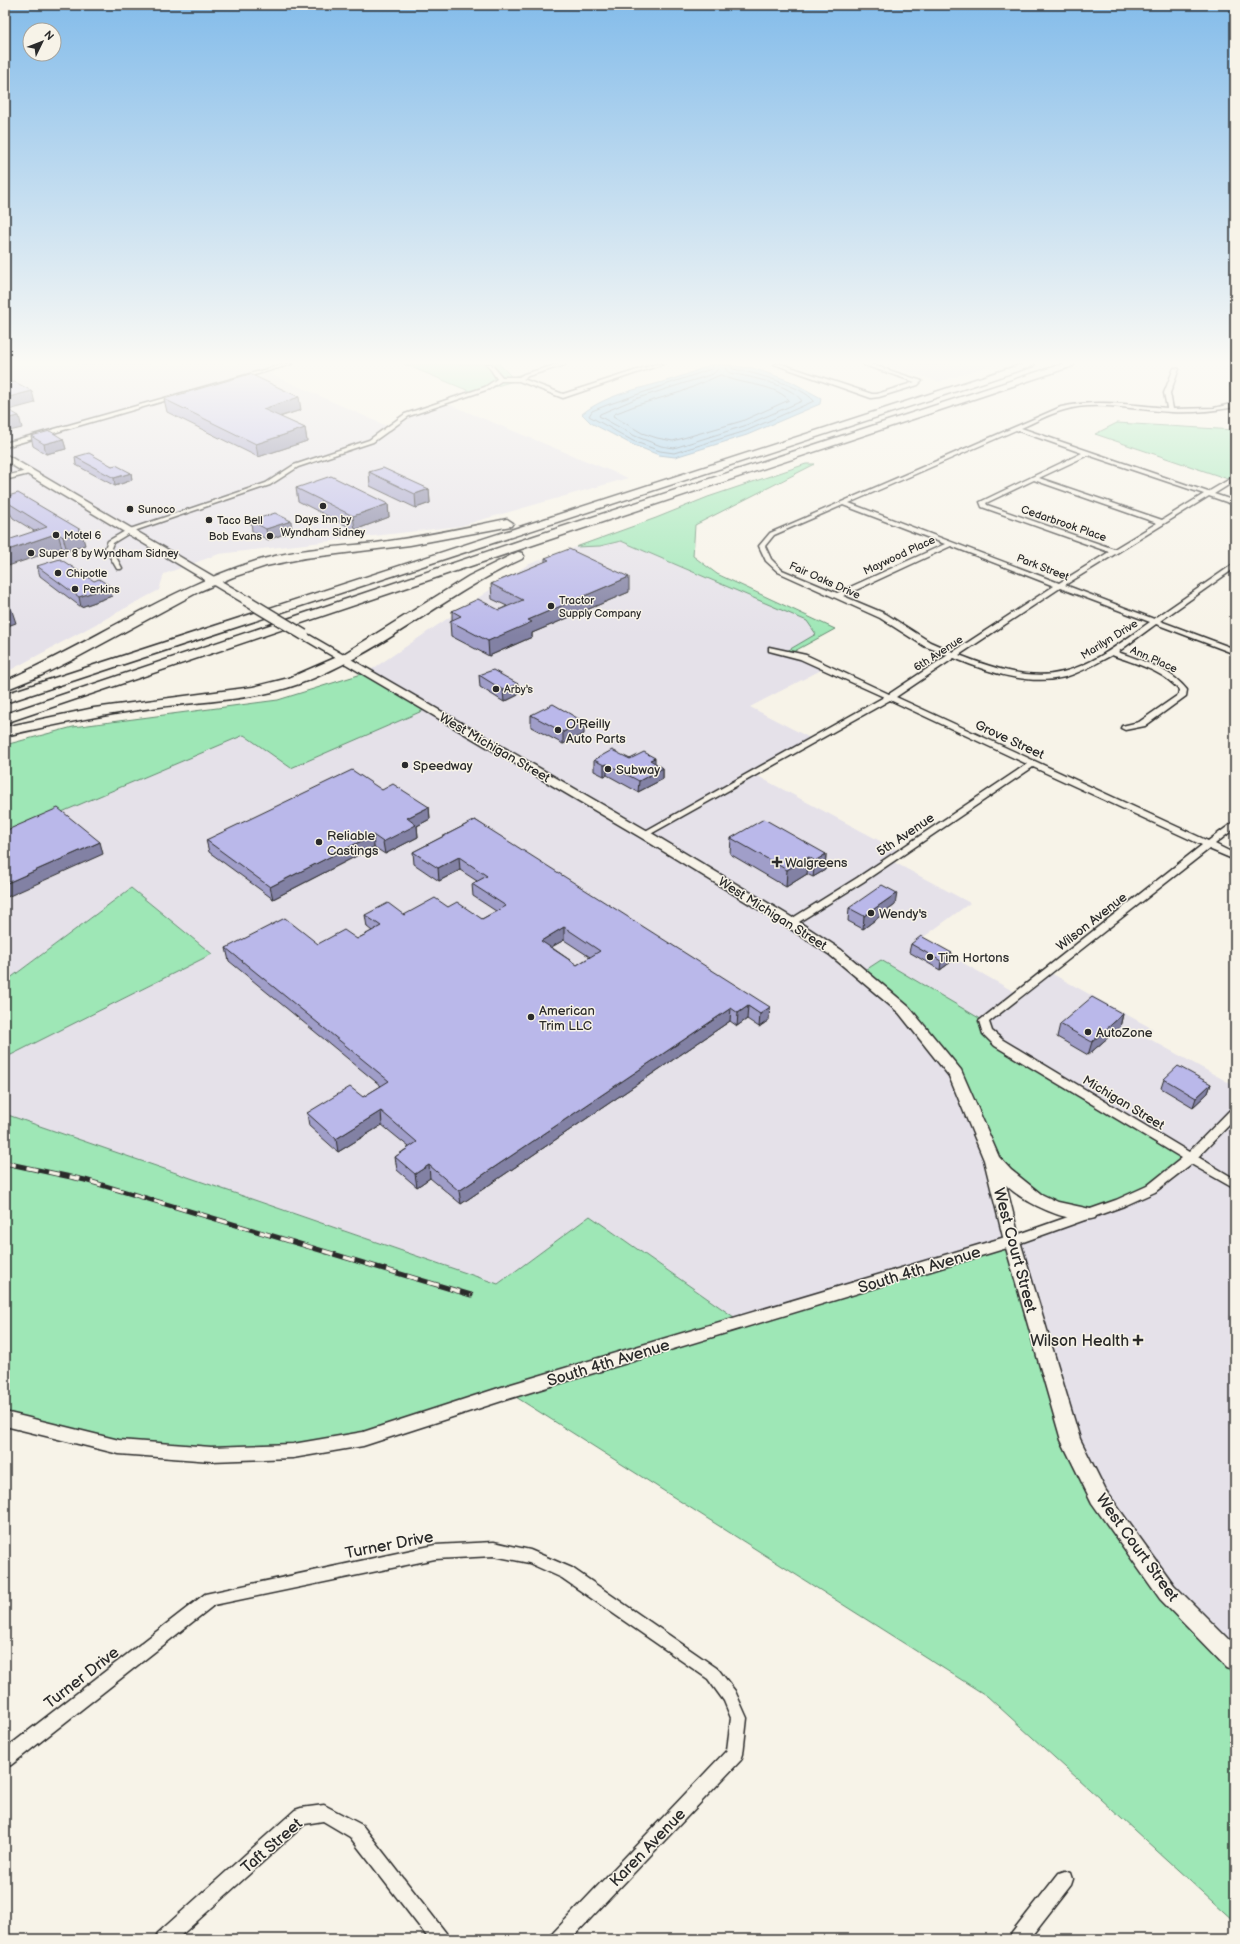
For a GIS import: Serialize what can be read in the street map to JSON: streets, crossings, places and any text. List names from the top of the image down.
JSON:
{
  "streets": {
    "main road": ["West Michigan Street", "West Court Street"],
    "street": [
      "Cedarbrook Place",
      "Maywood Place",
      "Park Street",
      "Fair Oaks Drive",
      "Marilyn Drive",
      "6th Avenue",
      "Ann Place",
      "Grove Street",
      "5th Avenue",
      "Wilson Avenue",
      "Michigan Street",
      "South 4th Avenue",
      "Turner Drive",
      "Taft Street",
      "Karen Avenue"
    ]
  },
  "crossings": [
    ["Cedarbrook Place", "6th Avenue"],
    ["Maywood Place", "Park Street"],
    ["Maywood Place", "Fair Oaks Drive"],
    ["Park Street", "Fair Oaks Drive"],
    ["Park Street", "Marilyn Drive"],
    ["Park Street", "6th Avenue"],
    ["Fair Oaks Drive", "Marilyn Drive"],
    ["Fair Oaks Drive", "6th Avenue"],
    ["Marilyn Drive", "6th Avenue"],
    ["Marilyn Drive", "Ann Place"],
    ["6th Avenue", "Grove Street"],
    ["6th Avenue", "West Michigan Street"],
    ["Grove Street", "5th Avenue"],
    ["Grove Street", "Wilson Avenue"],
    ["West Michigan Street", "5th Avenue"],
    ["West Michigan Street", "West Court Street"],
    ["Wilson Avenue", "Michigan Street"],
    ["Michigan Street", "South 4th Avenue"],
    ["West Court Street", "South 4th Avenue"],
    ["Turner Drive", "Karen Avenue"]
  ],
  "places": {
    "other": [
      "Days Inn by Wyndham Sidney",
      "Sunoco",
      "Taco Bell",
      "Motel 6",
      "Bob Evans",
      "Super 8 by Wyndham Sidney",
      "Chipotle",
      "Perkins",
      "Tractor Supply Company",
      "Arby's",
      "O'Reilly Auto Parts",
      "Speedway",
      "Subway",
      "Reliable Castings",
      "Wendy's",
      "Tim Hortons",
      "American Trim LLC",
      "AutoZone"
    ],
    "health": ["Walgreens", "Wilson Health"]
  },
  "north": "top right"
}
